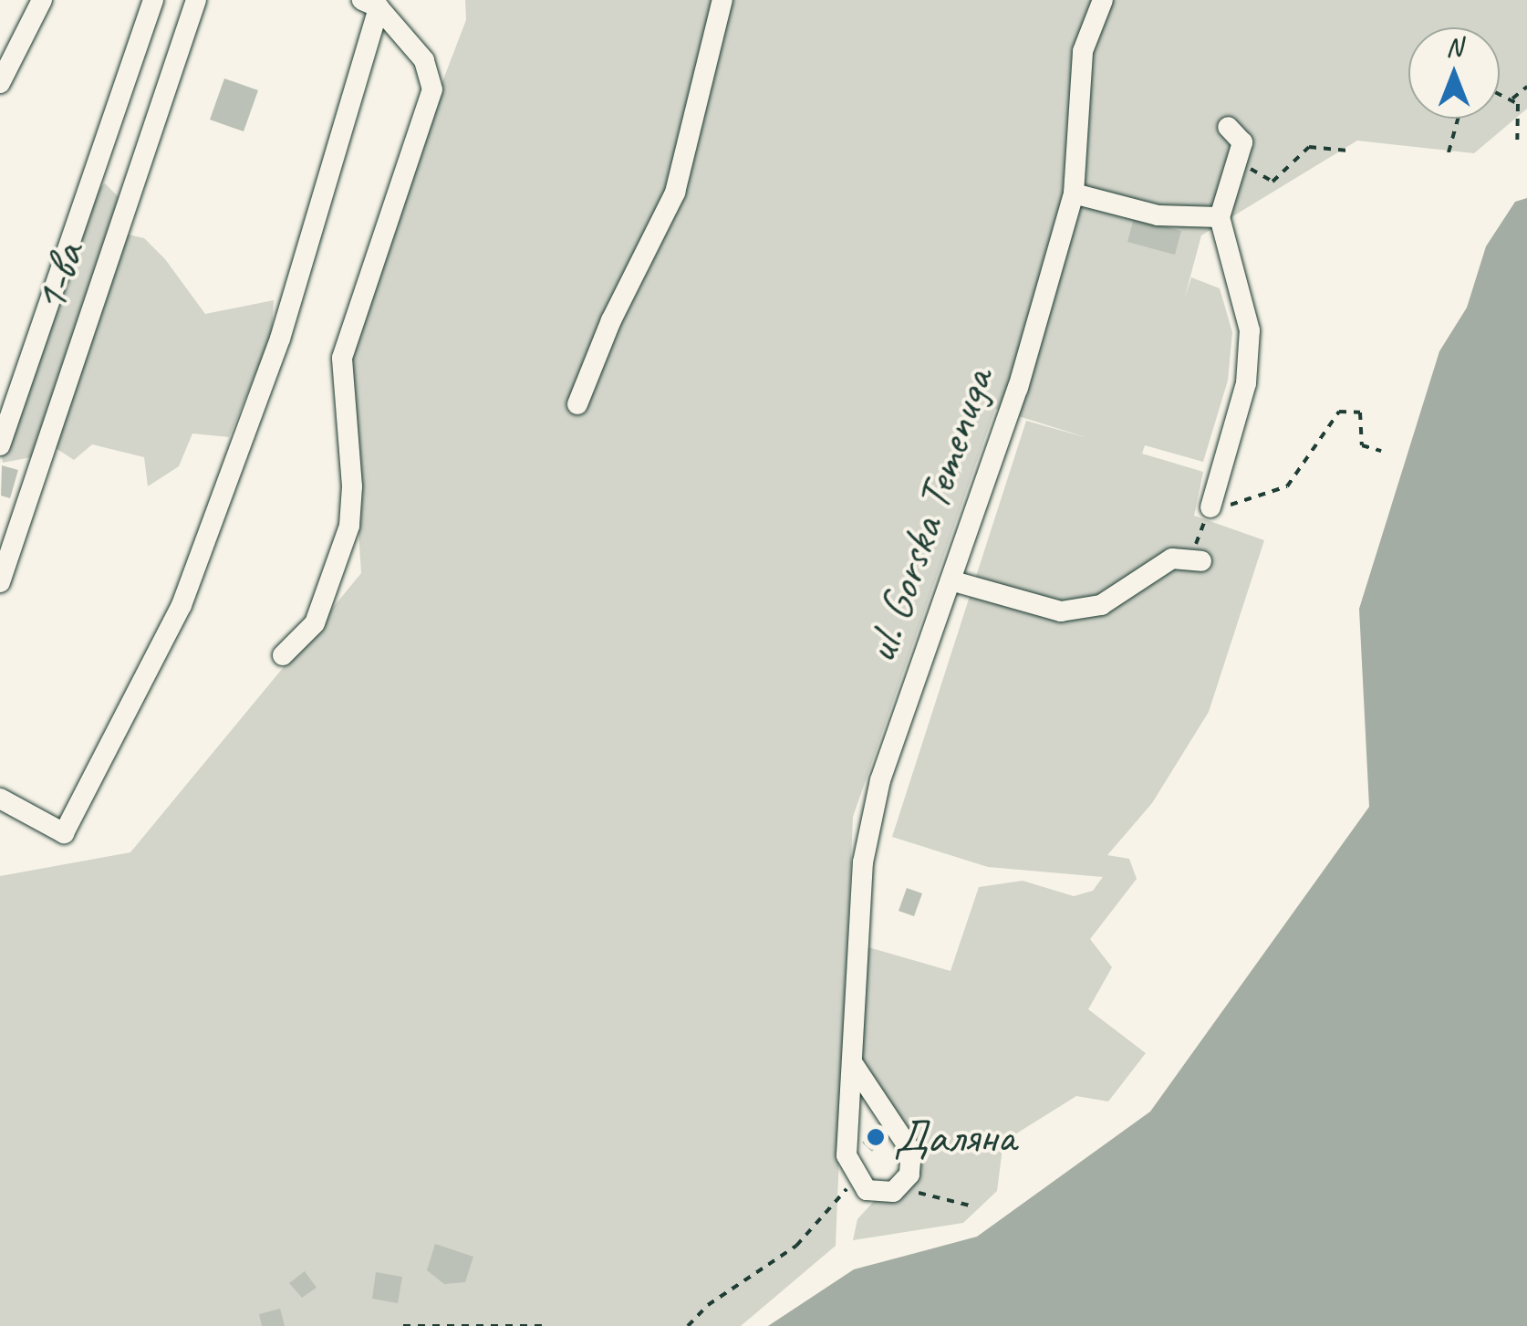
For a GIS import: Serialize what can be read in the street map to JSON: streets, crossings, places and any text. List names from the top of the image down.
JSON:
{
  "streets": {
    "street": ["1-ва", "ul. Gorska Temenuga"]
  },
  "places": ["Даляна"],
  "north": "top"
}
